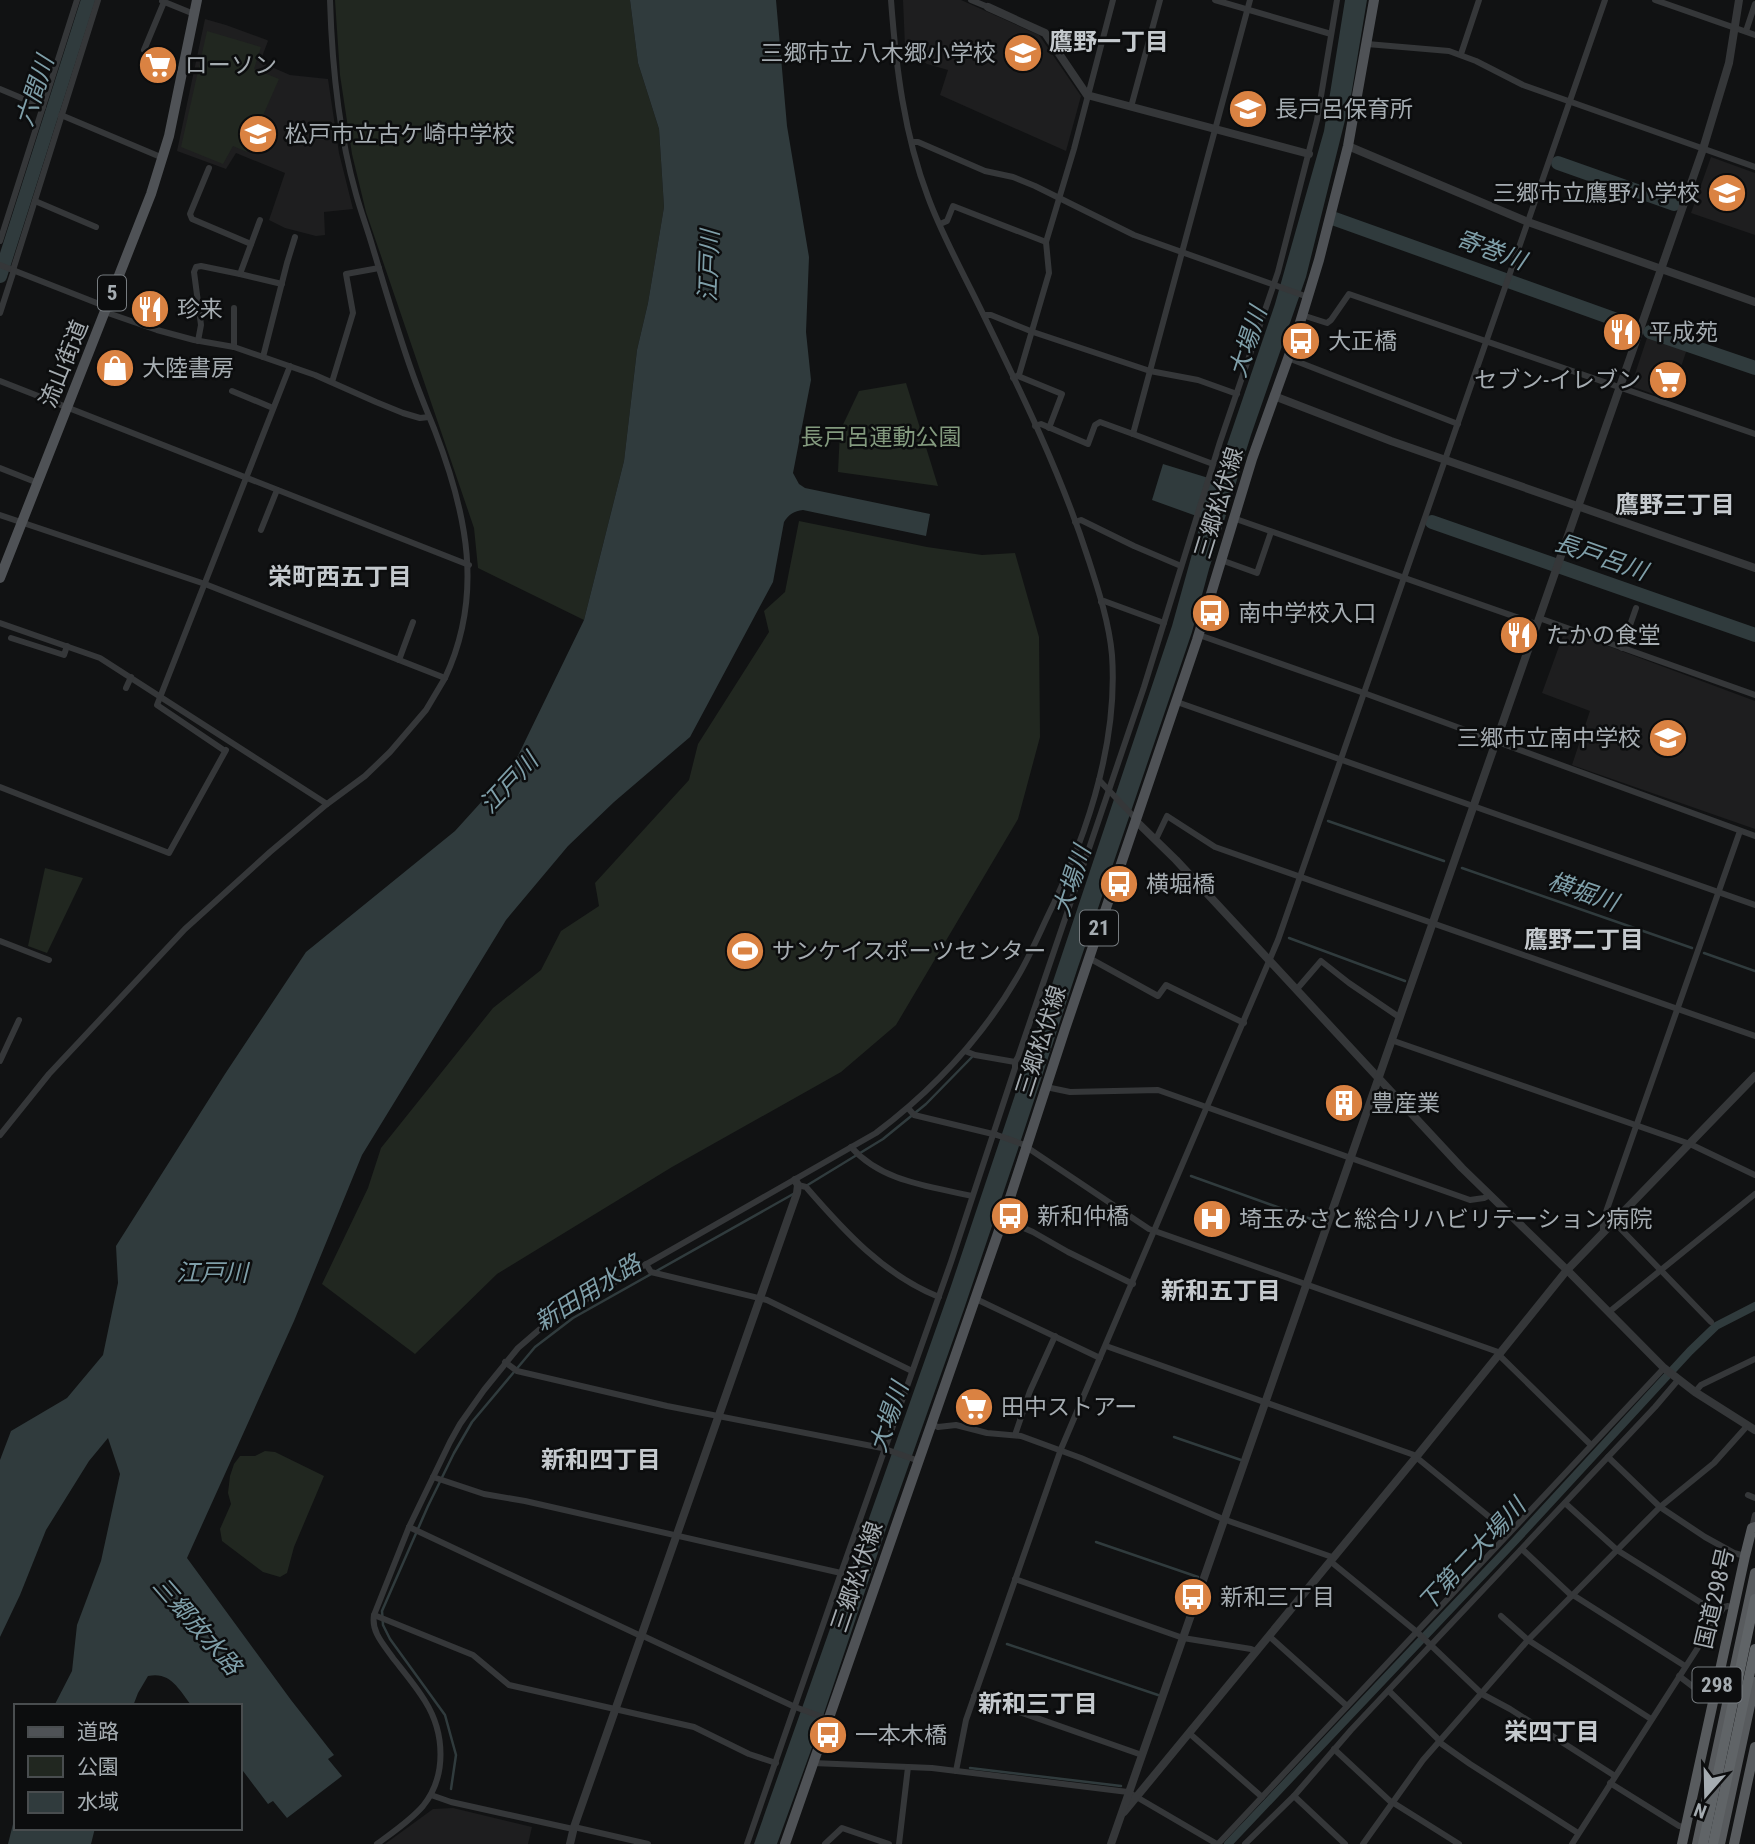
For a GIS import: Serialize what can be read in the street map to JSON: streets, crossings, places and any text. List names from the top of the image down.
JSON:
{
  "streets": {
    "highway": ["国道298号", "298"],
    "main road": [
      "5",
      "流山街道",
      "三郷松伏線",
      "21"
    ]
  },
  "districts": [
    "鷹野一丁目",
    "鷹野三丁目",
    "栄町西五丁目",
    "鷹野二丁目",
    "新和五丁目",
    "新和四丁目",
    "新和三丁目",
    "栄四丁目"
  ],
  "water": [
    "六間川",
    "寄巻川",
    "江戸川",
    "大場川",
    "長戸呂川",
    "横堀川",
    "新田用水路",
    "下第二大場川",
    "三郷放水路"
  ],
  "parks": ["長戸呂運動公園"],
  "places": {
    "school or university": [
      "三郷市立 八木郷小学校",
      "長戸呂保育所",
      "松戸市立古ケ崎中学校",
      "三郷市立鷹野小学校",
      "三郷市立南中学校"
    ],
    "supermarket": ["ローソン", "セブン-イレブン", "田中ストアー"],
    "restaurant": ["珍来", "平成苑", "たかの食堂"],
    "bus stop": [
      "大正橋",
      "南中学校入口",
      "横堀橋",
      "新和仲橋",
      "新和三丁目",
      "一本木橋"
    ],
    "shop": ["大陸書房"],
    "sports": ["サンケイスポーツセンター"],
    "building": ["豊産業"],
    "hospital": ["埼玉みさと総合リハビリテーション病院"]
  },
  "legend": ["道路", "公園", "水域"],
  "north": "bottom"
}
